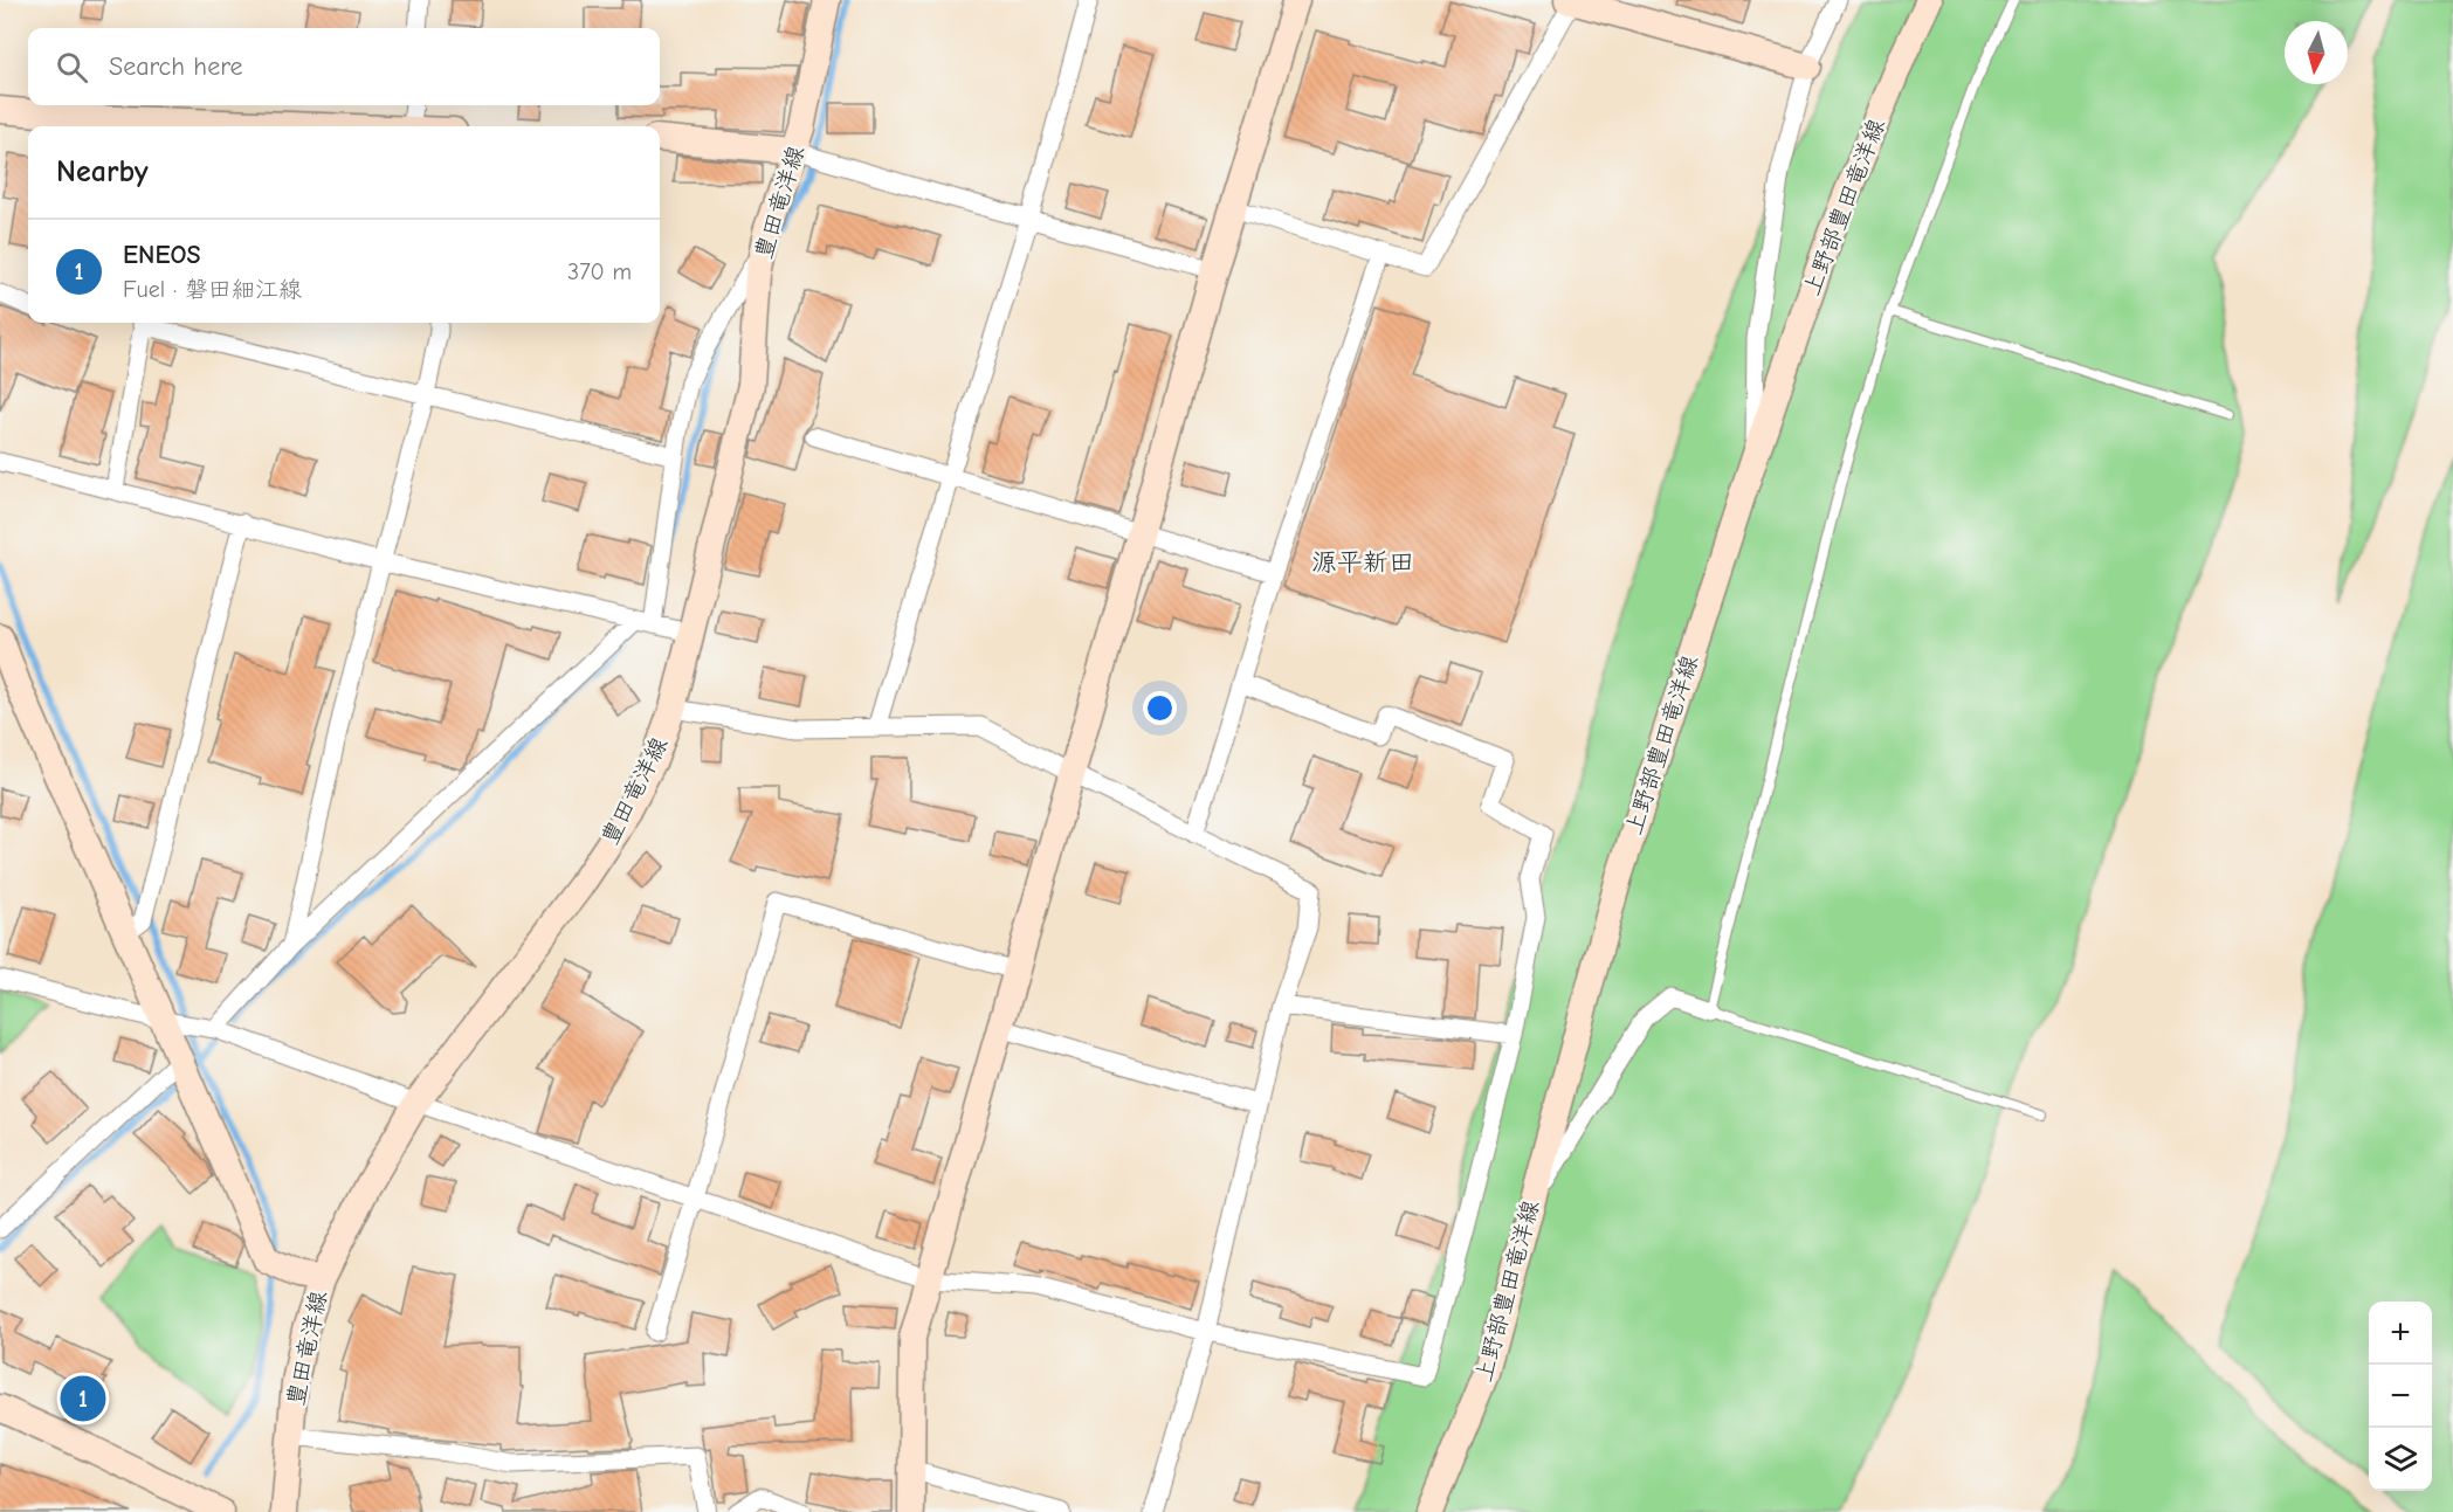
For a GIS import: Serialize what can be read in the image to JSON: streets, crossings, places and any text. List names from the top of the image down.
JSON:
{
  "streets": {
    "main road": ["豊田竜洋線", "上野部豊田竜洋線"]
  },
  "districts": ["源平新田"],
  "north": "bottom",
  "page": {
    "search": "Search here",
    "heading": "Nearby",
    "list": [
      {
        "mark": "1",
        "name": "ENEOS",
        "note": "Fuel · 磐田細江線",
        "value": "370 m"
      }
    ],
    "map_buttons": ["+", "−"],
    "pins": "1"
  }
}
